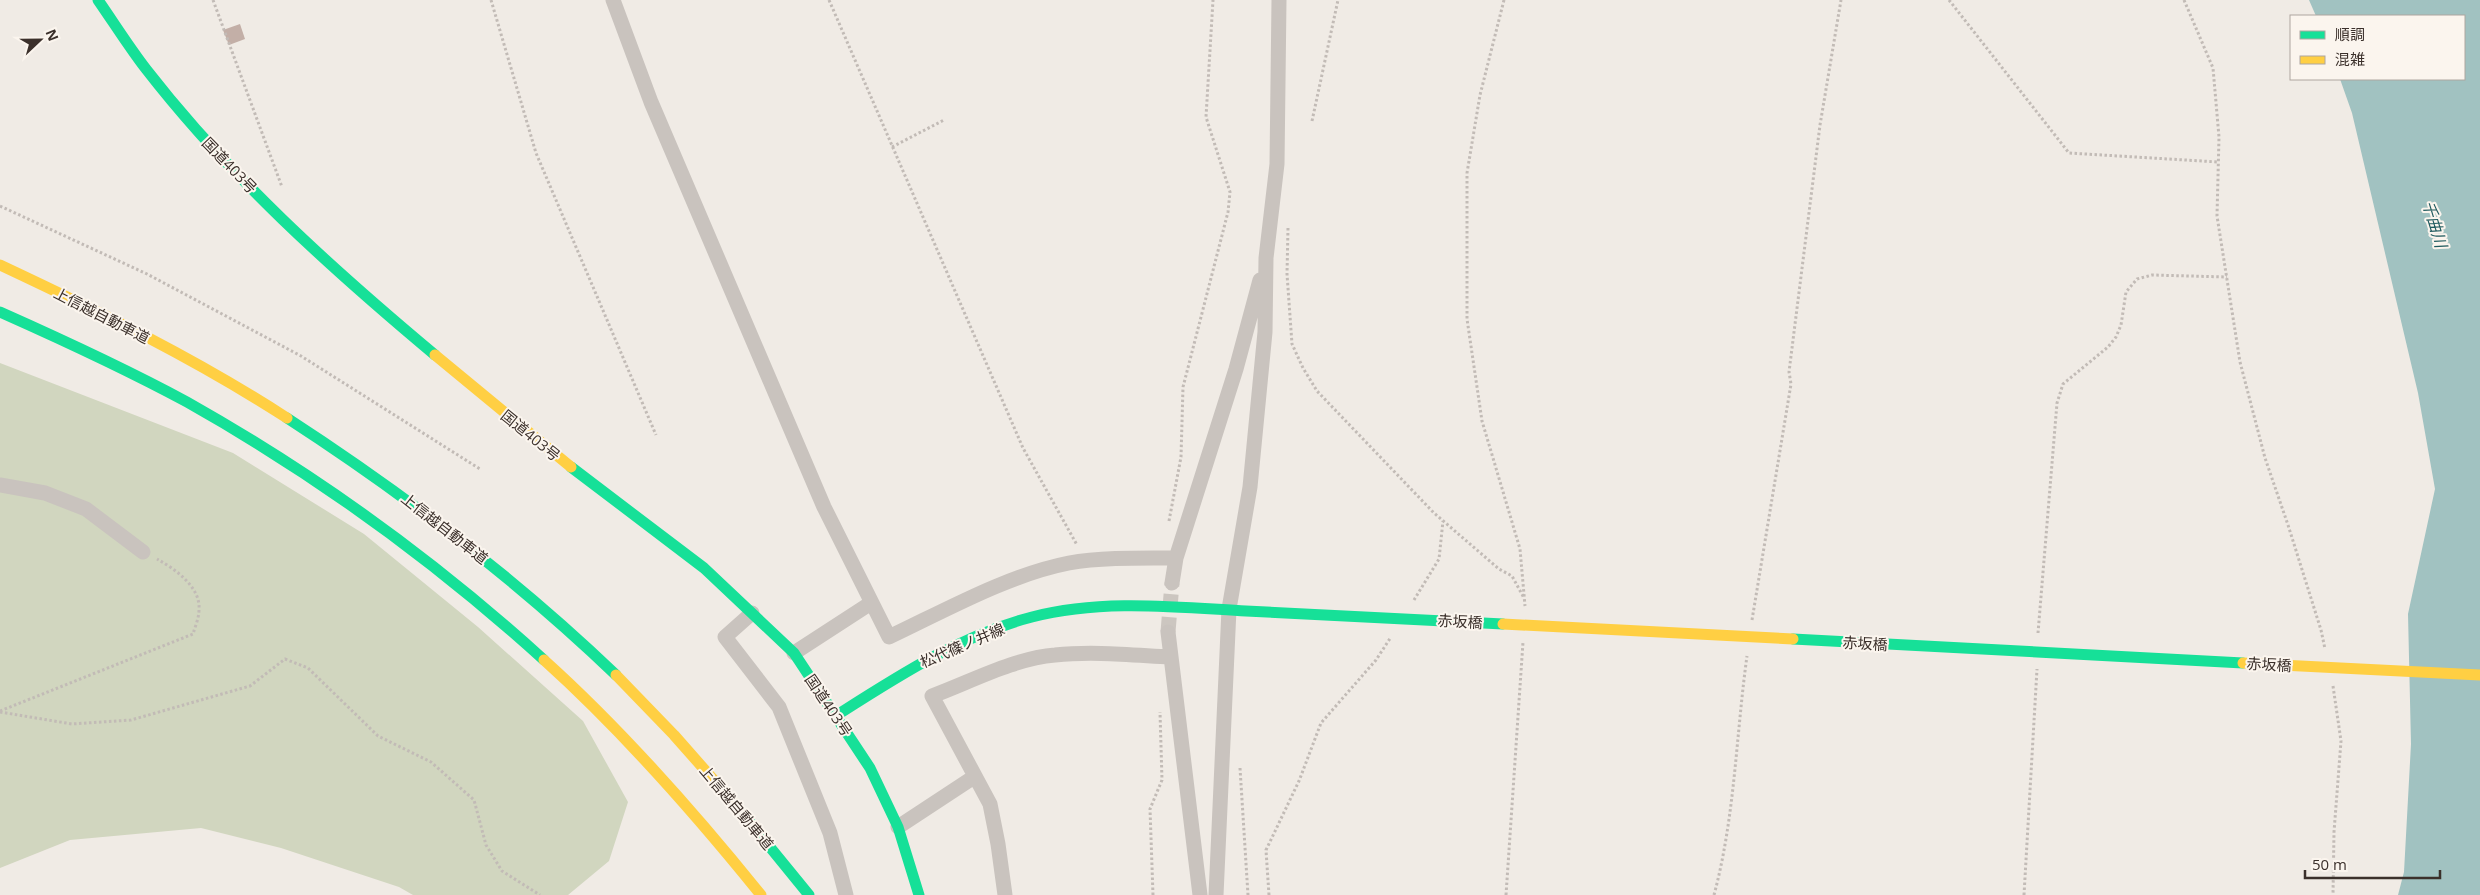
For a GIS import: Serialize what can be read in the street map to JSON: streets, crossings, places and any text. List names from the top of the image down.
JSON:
{
  "streets": {
    "main road": [
      "国道403号",
      "上信越自動車道",
      "赤坂橋",
      "松代篠ノ井線"
    ]
  },
  "crossings": [
    ["国道403号", "松代篠ノ井線"],
    ["赤坂橋", "松代篠ノ井線"]
  ],
  "water": ["千曲川"],
  "legend": ["順調", "混雑"],
  "scale_bar": "50 m",
  "north": "right"
}
